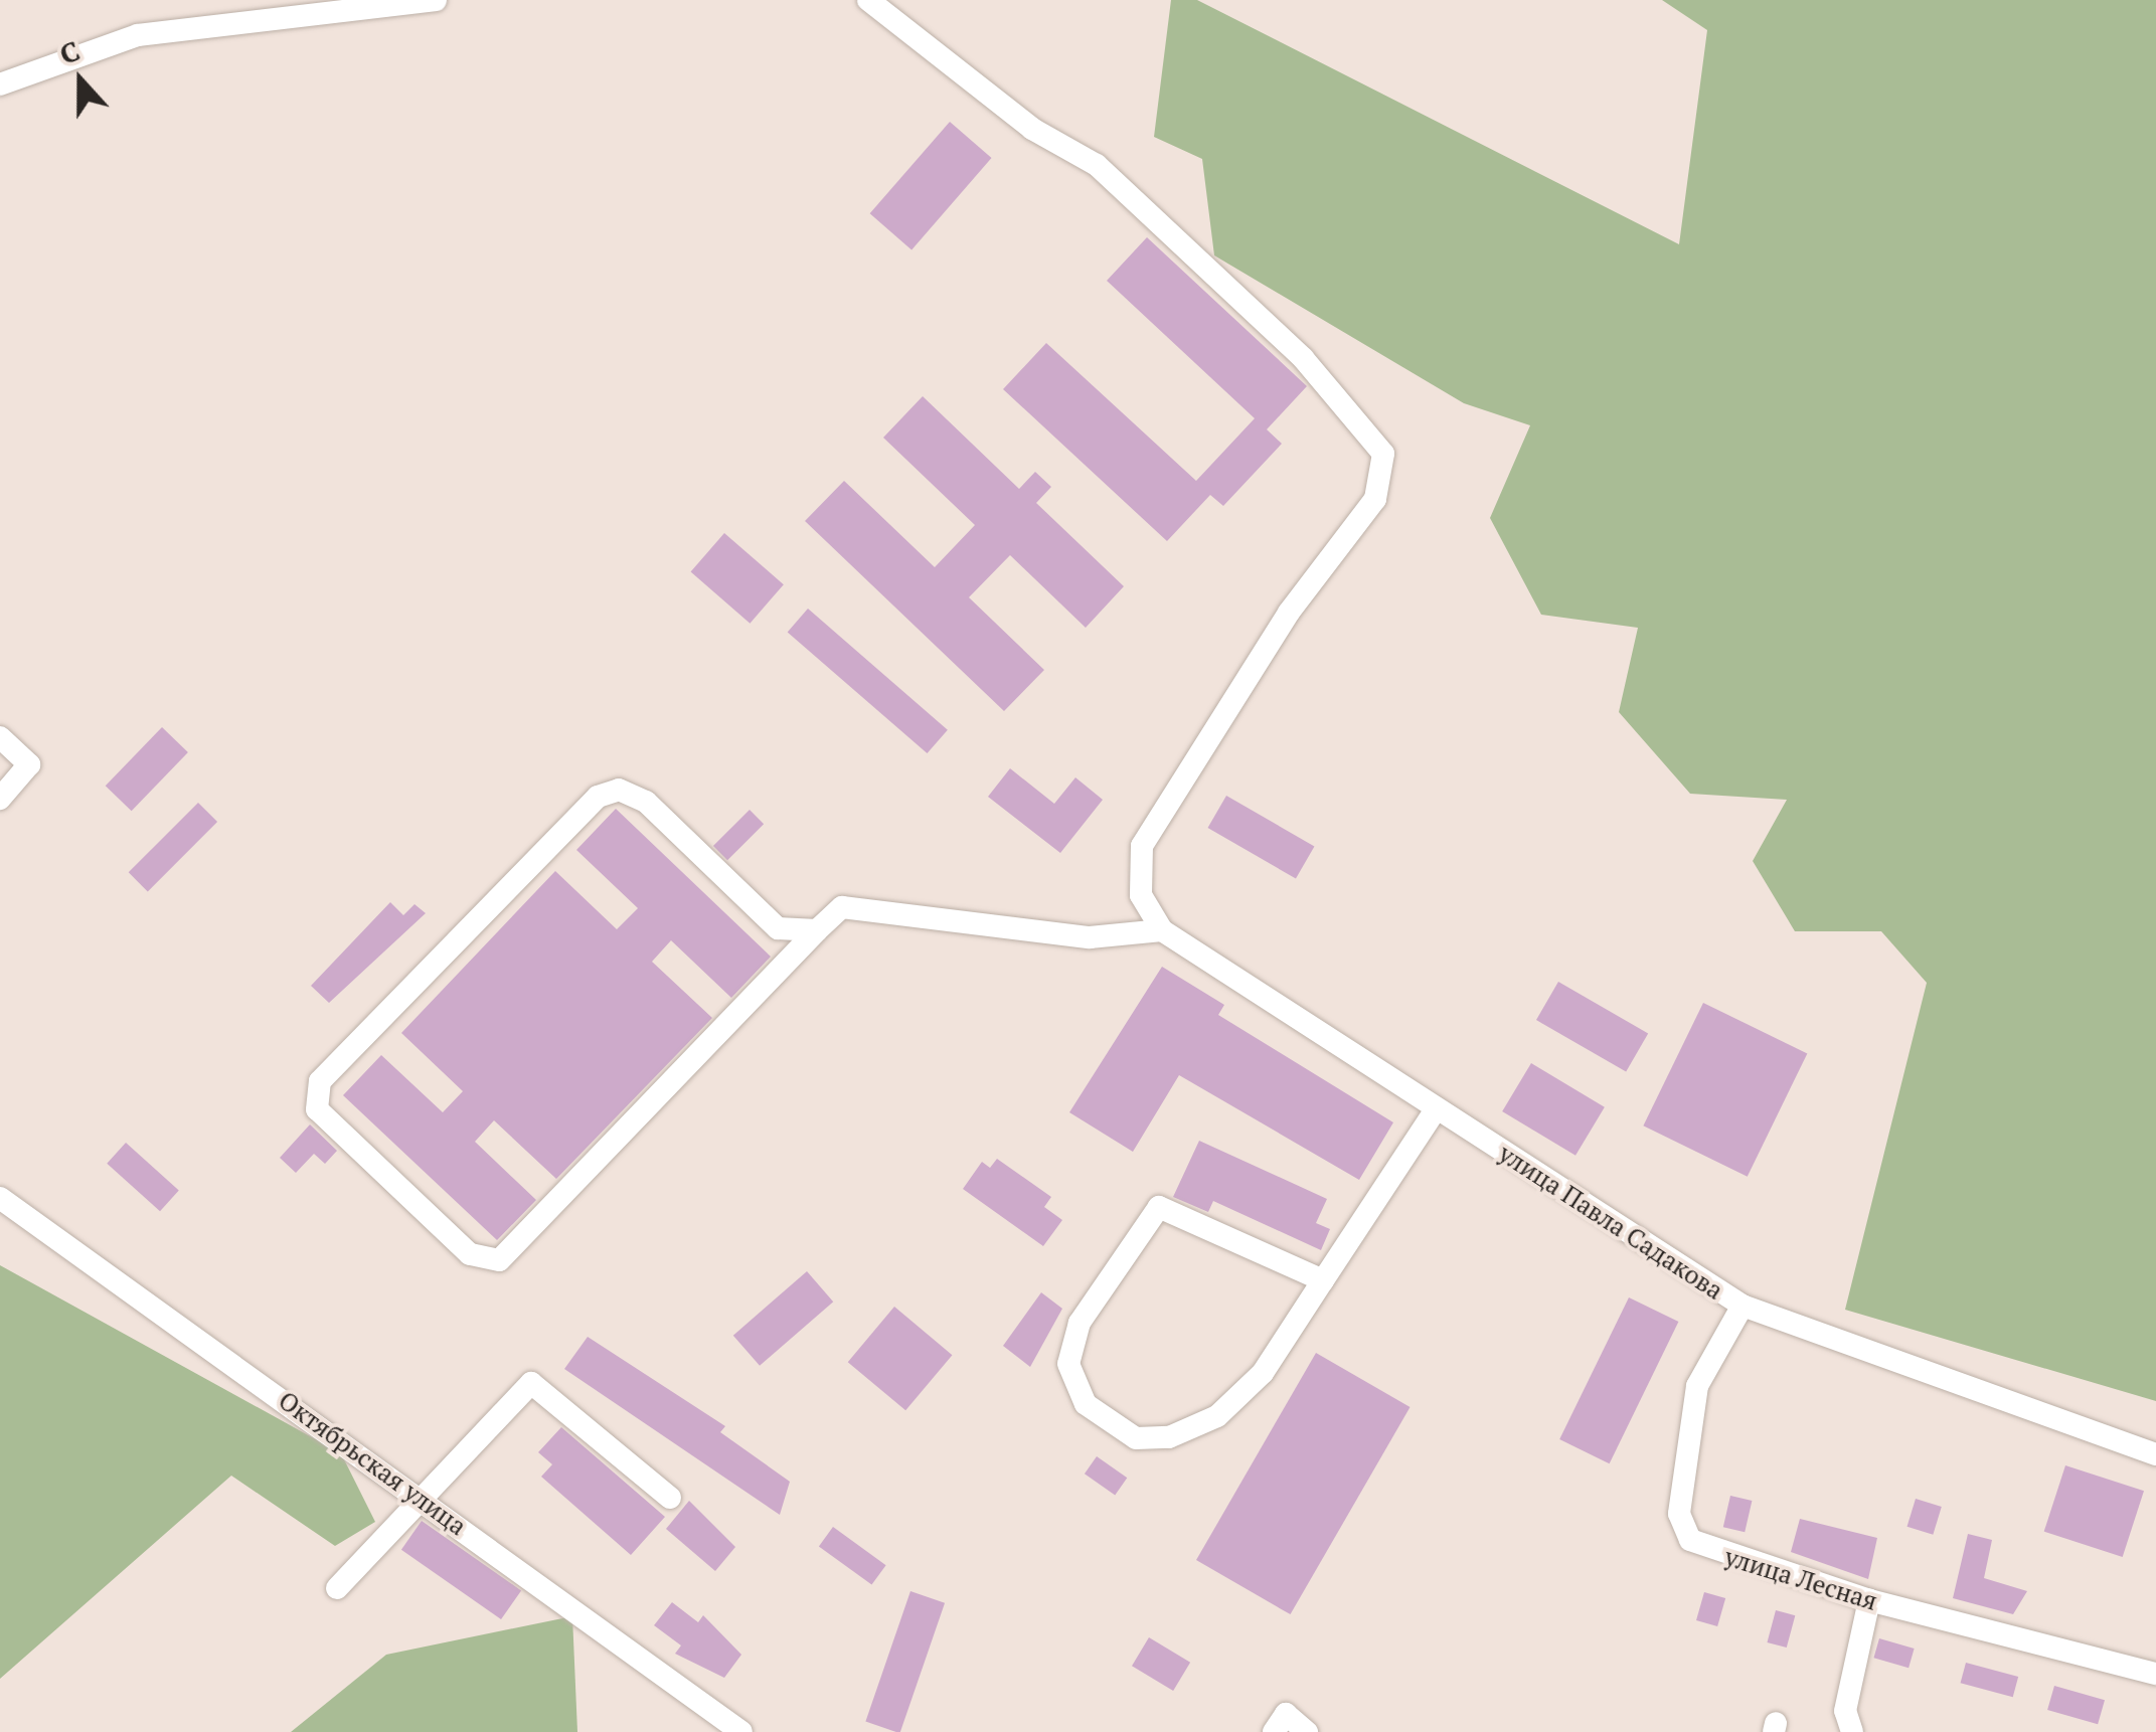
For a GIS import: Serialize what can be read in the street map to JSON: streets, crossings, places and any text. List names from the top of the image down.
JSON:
{
  "streets": {
    "street": ["улица Павла Садакова", "Октябрьская улица", "улица Лесная"]
  },
  "crossings": [
    ["улица Павла Садакова", "улица Лесная"]
  ],
  "north": "top"
}
